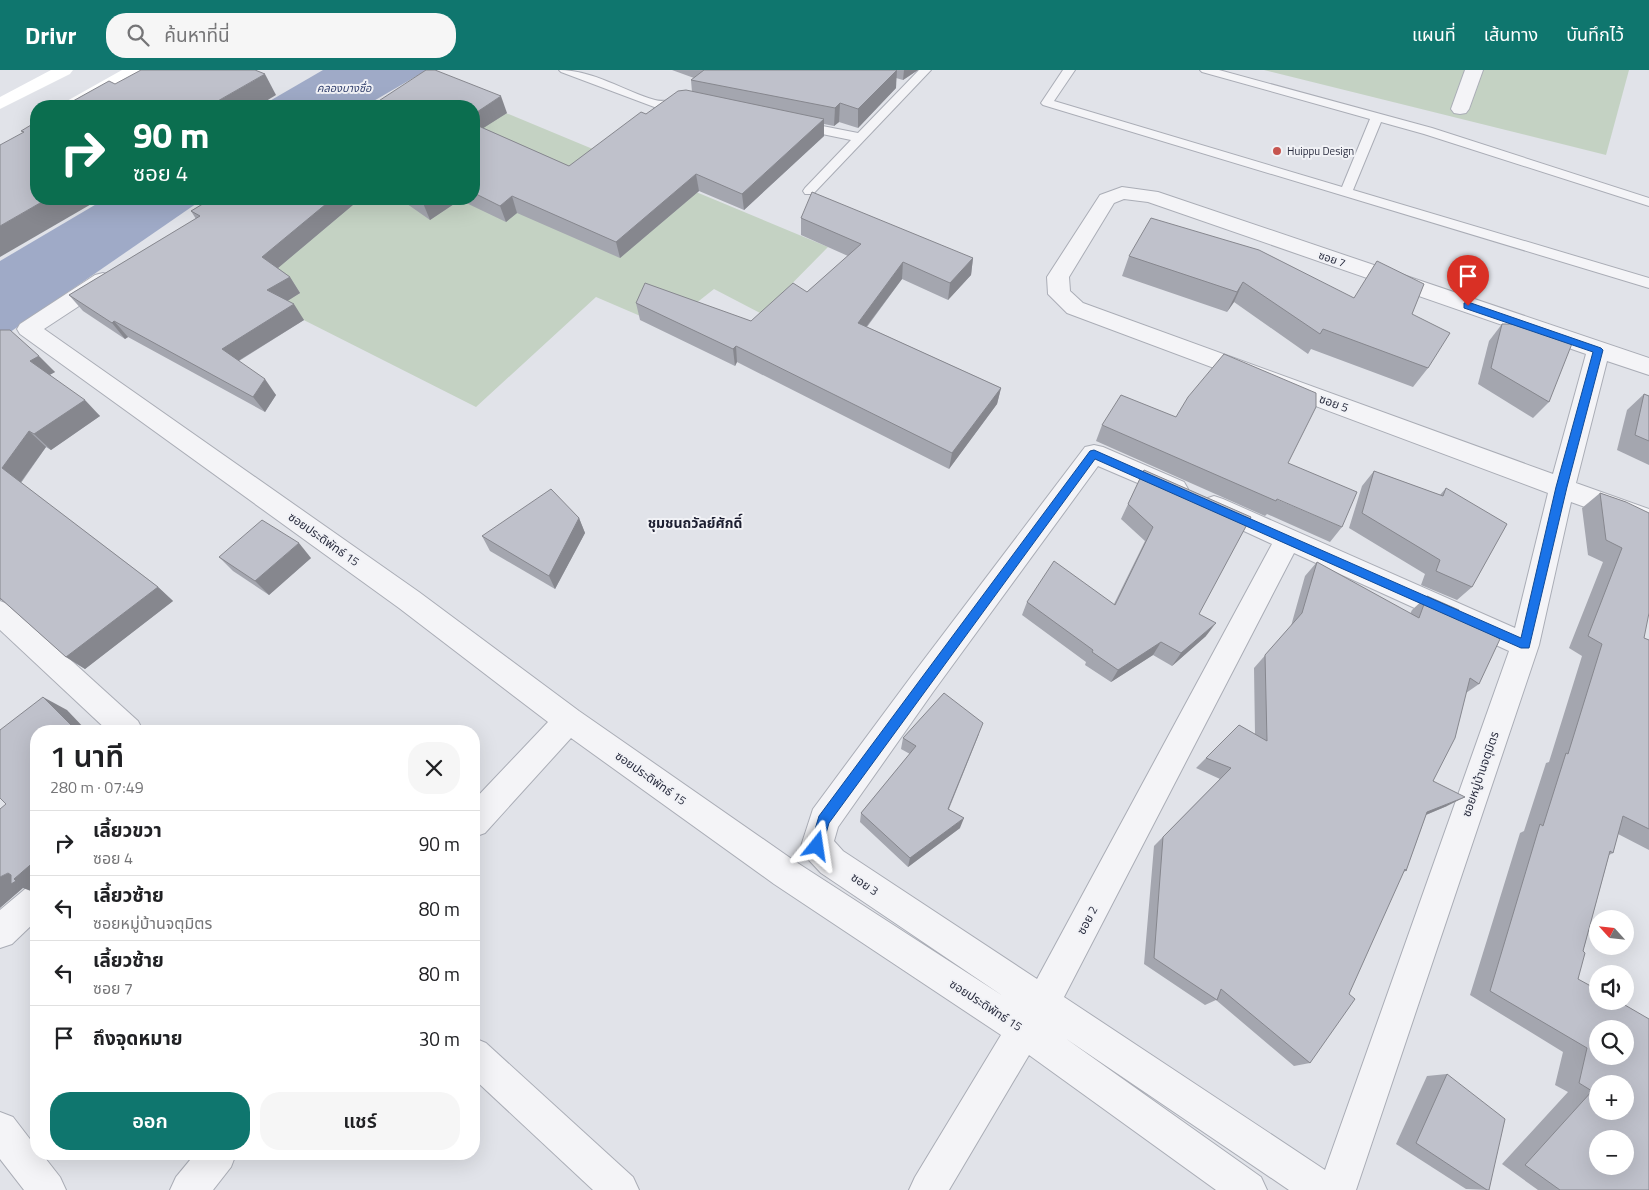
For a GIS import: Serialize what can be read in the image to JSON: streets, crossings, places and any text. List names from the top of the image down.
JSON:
{
  "streets": {
    "street": [
      "ซอย 7",
      "ซอย 5",
      "ซอยประดิพัทธ์ 15",
      "ซอยหมู่บ้านจตุมิตร",
      "ซอย 3",
      "ซอย 2"
    ]
  },
  "crossings": [
    ["ซอย 7", "ซอย 5"],
    ["ซอย 7", "ซอยหมู่บ้านจตุมิตร"],
    ["ซอย 5", "ซอยหมู่บ้านจตุมิตร"],
    ["ซอยประดิพัทธ์ 15", "ซอย 3"],
    ["ซอยประดิพัทธ์ 15", "ซอย 2"],
    ["ซอย 3", "ซอย 2"]
  ],
  "districts": ["ชุมชนถวัลย์ศักดิ์"],
  "water": ["คลองบางซื่อ"],
  "places": ["Huippu Design"],
  "north": "top left",
  "page": {
    "header": "Drivr",
    "search": "ค้นหาที่นี่",
    "nav": ["แผนที่", "เส้นทาง", "บันทึกไว้"],
    "turn": ["90 m", "ซอย 4"],
    "heading": ["1 นาที", "280 m · 07:49"],
    "list": [
      {
        "name": "เลี้ยวขวา",
        "note": "ซอย 4",
        "value": "90 m"
      },
      {
        "name": "เลี้ยวซ้าย",
        "note": "ซอยหมู่บ้านจตุมิตร",
        "value": "80 m"
      },
      {
        "name": "เลี้ยวซ้าย",
        "note": "ซอย 7",
        "value": "80 m"
      },
      {
        "name": "ถึงจุดหมาย",
        "value": "30 m"
      }
    ],
    "map_buttons": ["+", "−"],
    "buttons": ["ออก", "แชร์"]
  }
}
